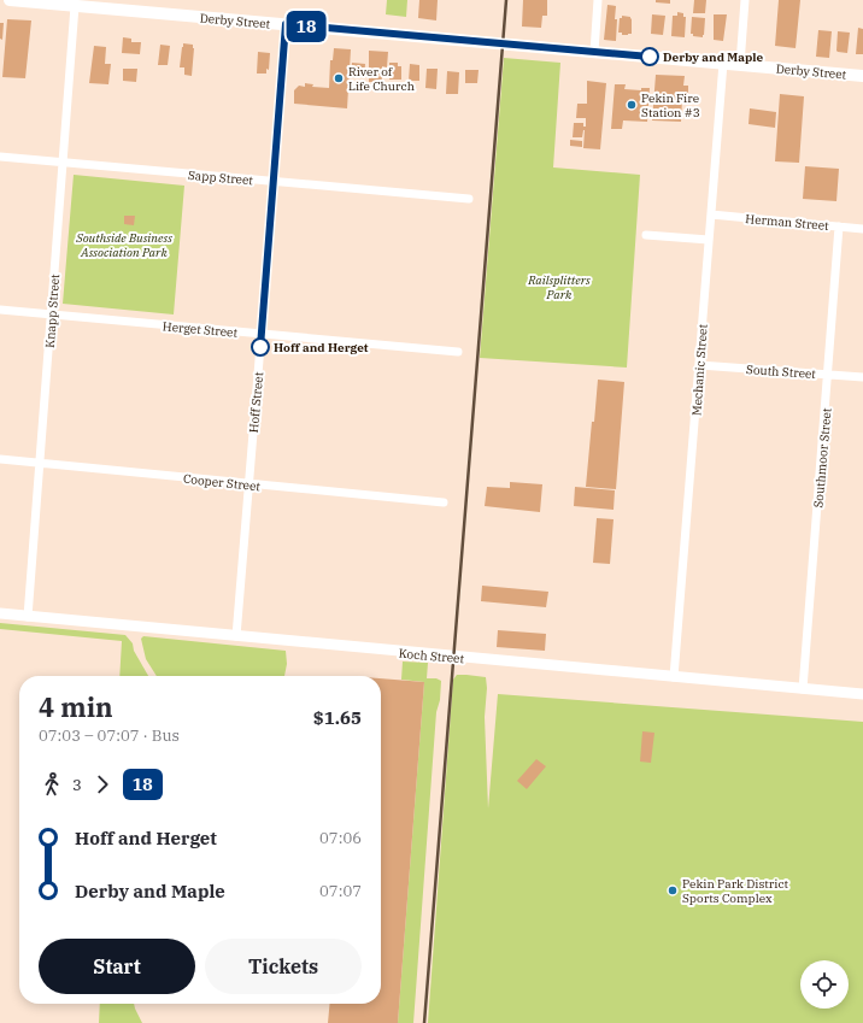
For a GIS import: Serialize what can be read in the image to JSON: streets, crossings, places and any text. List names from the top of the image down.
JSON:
{
  "streets": {
    "main road": ["Derby Street"],
    "street": [
      "Sapp Street",
      "Herman Street",
      "Knapp Street",
      "Herget Street",
      "Mechanic Street",
      "South Street",
      "Hoff Street",
      "Southmoor Street",
      "Cooper Street",
      "Koch Street"
    ]
  },
  "crossings": [
    ["Derby Street", "Knapp Street"],
    ["Derby Street", "Mechanic Street"],
    ["Derby Street", "Hoff Street"],
    ["Sapp Street", "Knapp Street"],
    ["Sapp Street", "Hoff Street"],
    ["Herman Street", "Mechanic Street"],
    ["Herman Street", "Southmoor Street"],
    ["Knapp Street", "Herget Street"],
    ["Knapp Street", "Cooper Street"],
    ["Knapp Street", "Koch Street"],
    ["Herget Street", "Hoff Street"],
    ["Mechanic Street", "South Street"],
    ["Mechanic Street", "Koch Street"],
    ["South Street", "Southmoor Street"],
    ["Hoff Street", "Cooper Street"],
    ["Hoff Street", "Koch Street"],
    ["Southmoor Street", "Koch Street"]
  ],
  "parks": ["Southside Business Association Park", "Railsplitters Park"],
  "places": [
    "Derby and Maple",
    "River of Life Church",
    "Pekin Fire Station #3",
    "Hoff and Herget",
    "Pekin Park District Sports Complex"
  ],
  "lines": ["bus line 18"],
  "page": {
    "on_map": "18",
    "heading": ["4 min", "07:03 – 07:07 · Bus", "$1.65"],
    "legs": ["3", "18"],
    "list": [
      {
        "name": "Hoff and Herget",
        "value": "07:06"
      },
      {
        "name": "Derby and Maple",
        "value": "07:07"
      }
    ],
    "buttons": ["Start", "Tickets"]
  }
}
